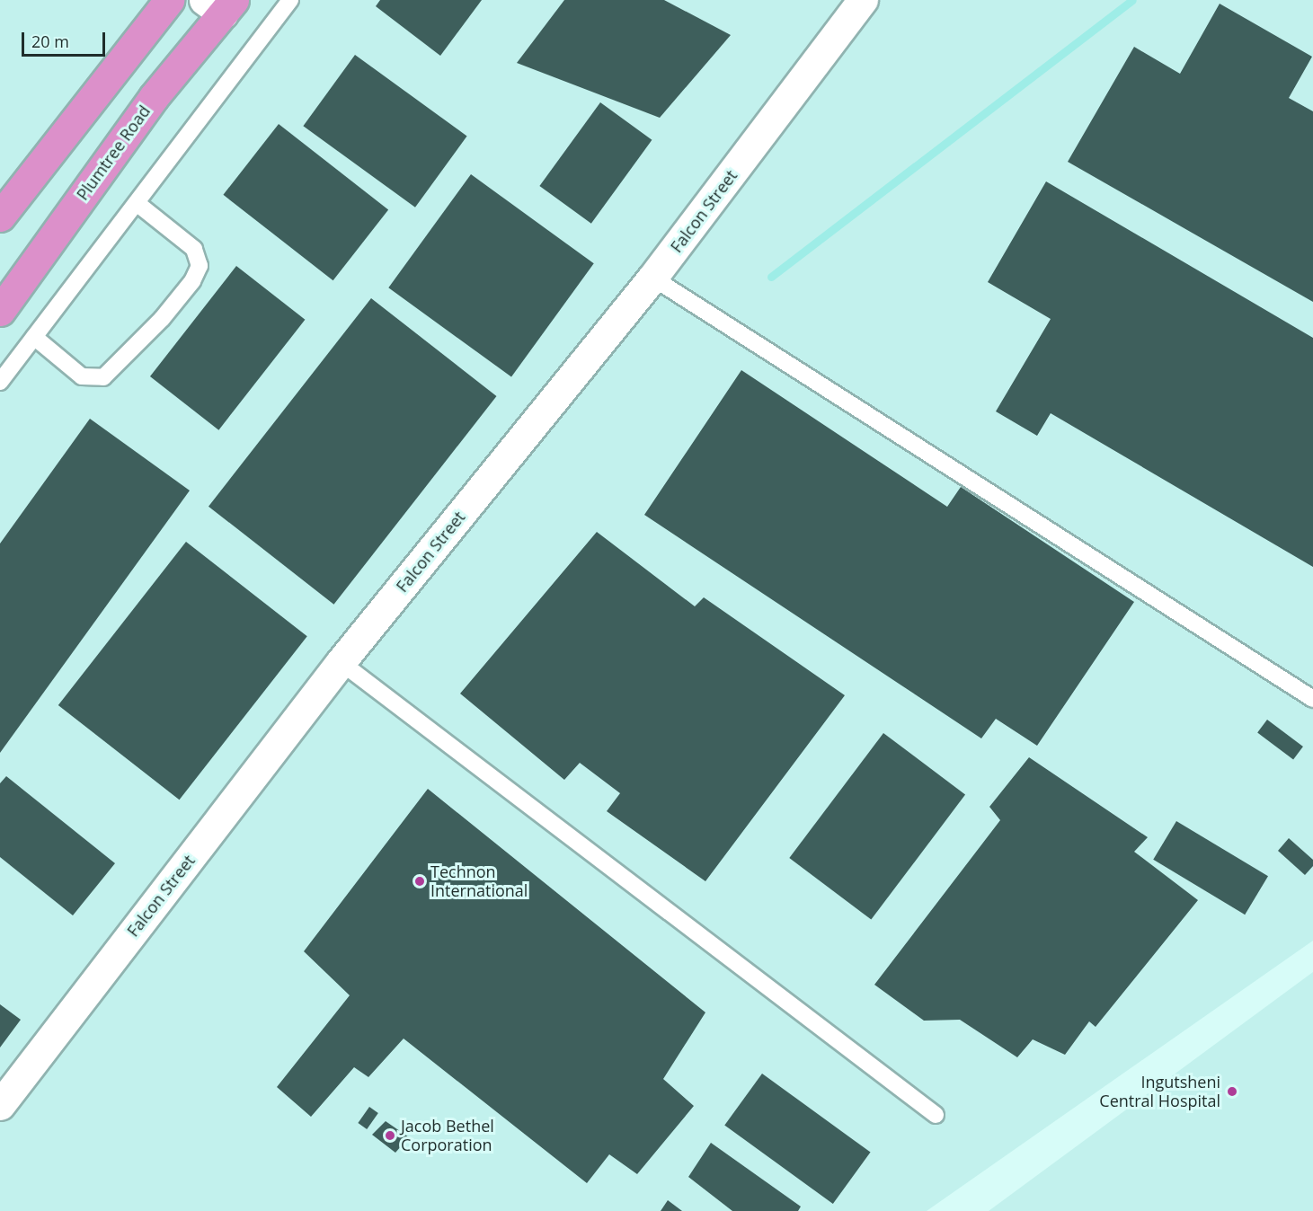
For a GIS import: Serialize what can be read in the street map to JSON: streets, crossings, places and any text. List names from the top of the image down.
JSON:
{
  "streets": {
    "highway": ["Plumtree Road"],
    "street": ["Falcon Street"]
  },
  "places": ["Technon International", "Ingutsheni Central Hospital", "Jacob Bethel Corporation"],
  "scale_bar": "20 m"
}
